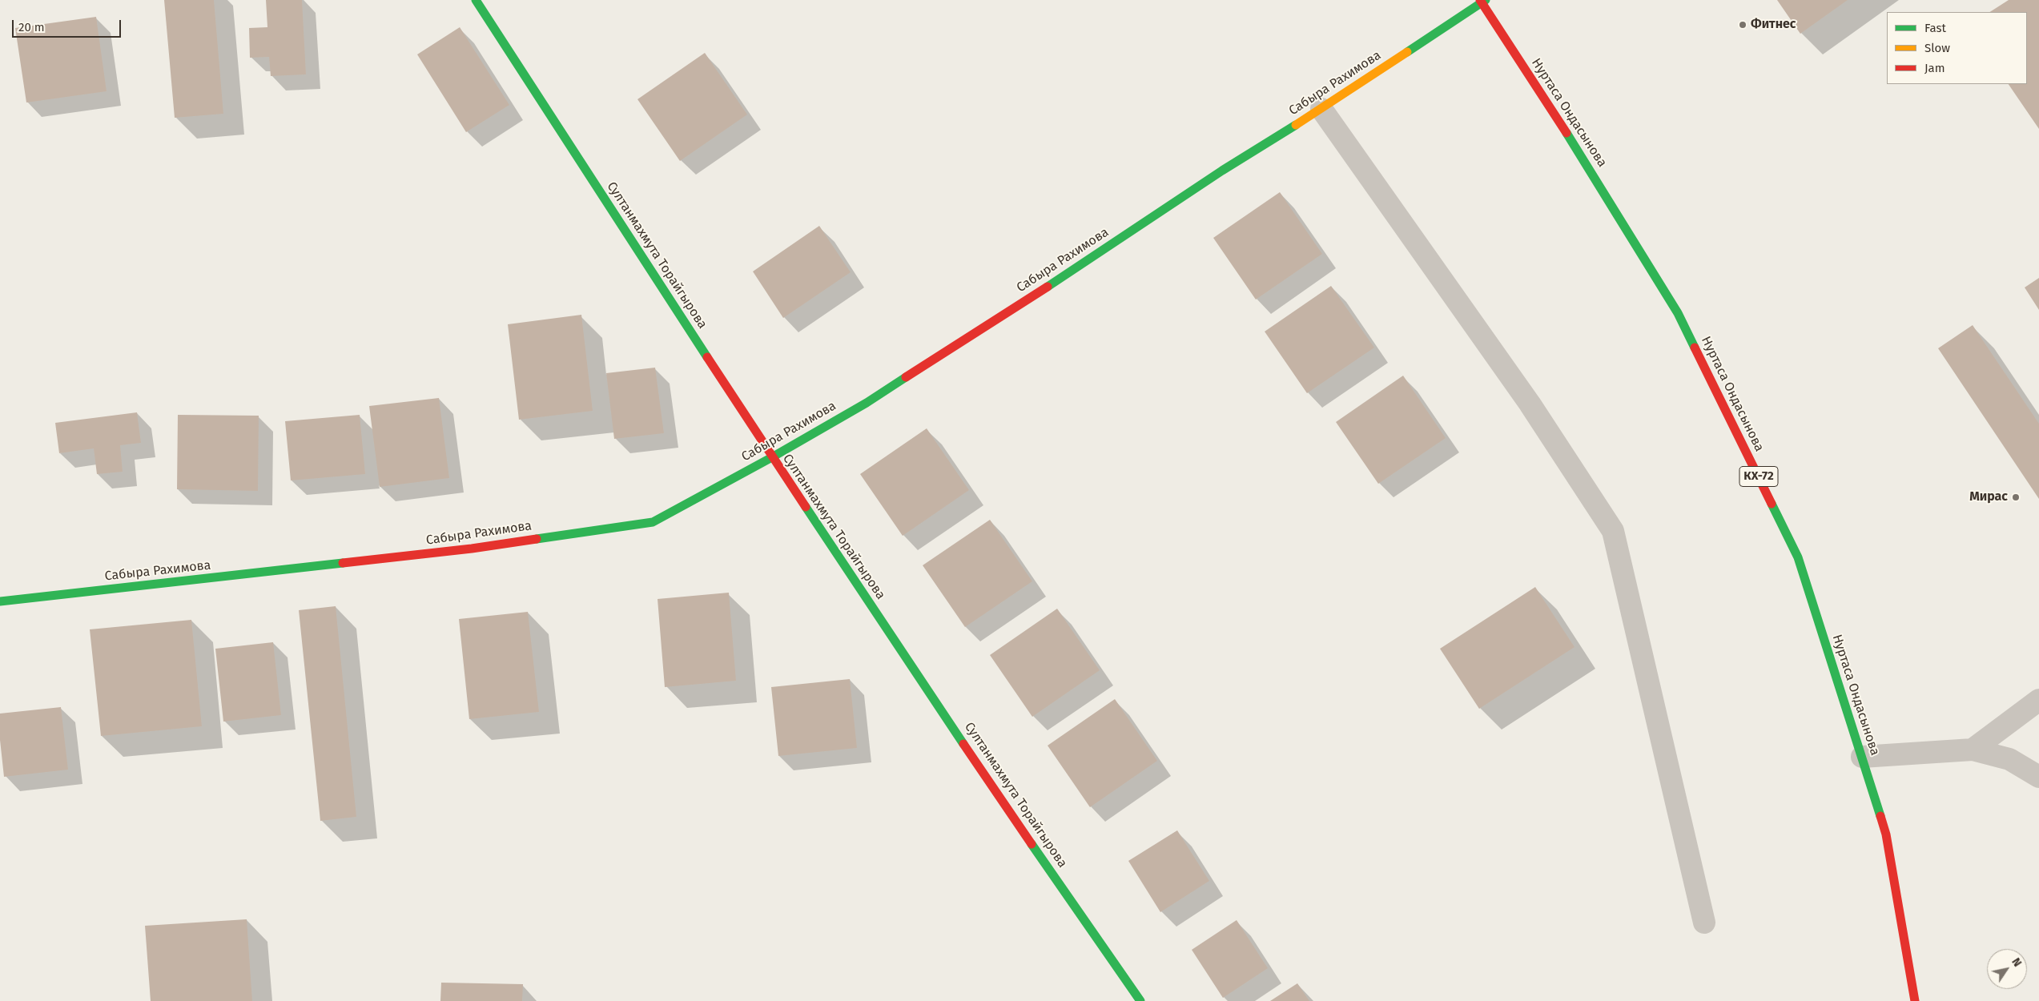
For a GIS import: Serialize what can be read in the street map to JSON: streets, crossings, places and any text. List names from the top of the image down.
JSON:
{
  "streets": {
    "street": [
      "Сабыра Рахимова",
      "Нуртаса Ондасынова",
      "Султанмахмута Торайгырова",
      "КХ-72"
    ]
  },
  "crossings": [
    ["Сабыра Рахимова", "Нуртаса Ондасынова"],
    ["Сабыра Рахимова", "Султанмахмута Торайгырова"]
  ],
  "places": ["Фитнес", "Мирас"],
  "legend": ["Fast", "Slow", "Jam"],
  "scale_bar": "20 m",
  "north": "top right"
}
